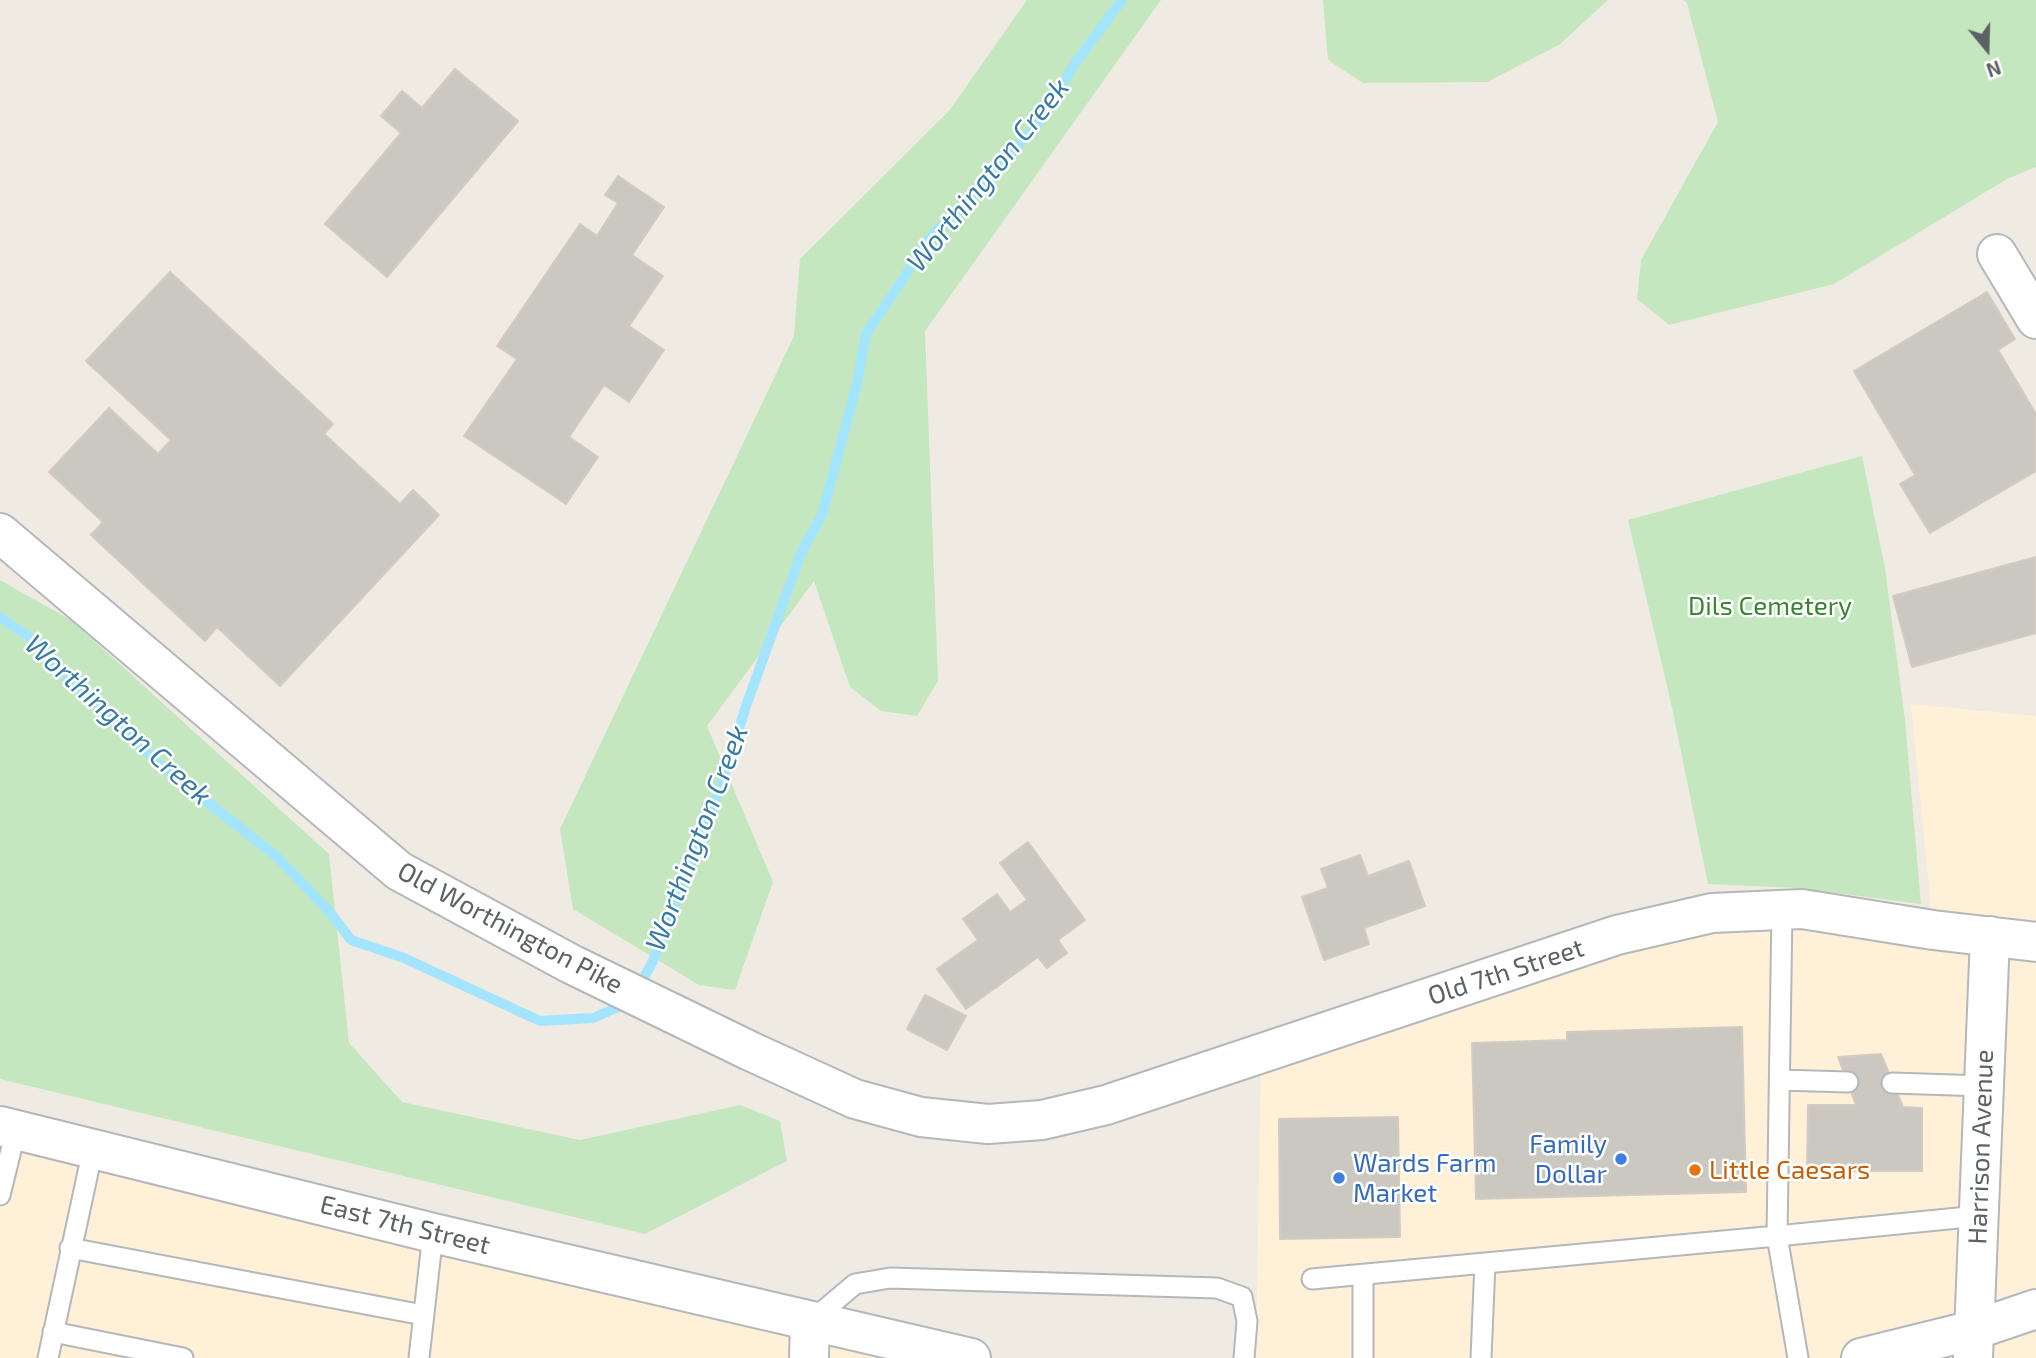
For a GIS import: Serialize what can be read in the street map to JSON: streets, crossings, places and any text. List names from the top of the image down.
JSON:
{
  "streets": {
    "street": [
      "Old Worthington Pike",
      "Old 7th Street",
      "Harrison Avenue",
      "East 7th Street"
    ]
  },
  "crossings": [
    ["Old Worthington Pike", "Old 7th Street"],
    ["Old 7th Street", "Harrison Avenue"]
  ],
  "water": ["Worthington Creek"],
  "parks": ["Dils Cemetery"],
  "places": ["Family Dollar", "Little Caesars", "Wards Farm Market"],
  "north": "bottom"
}
